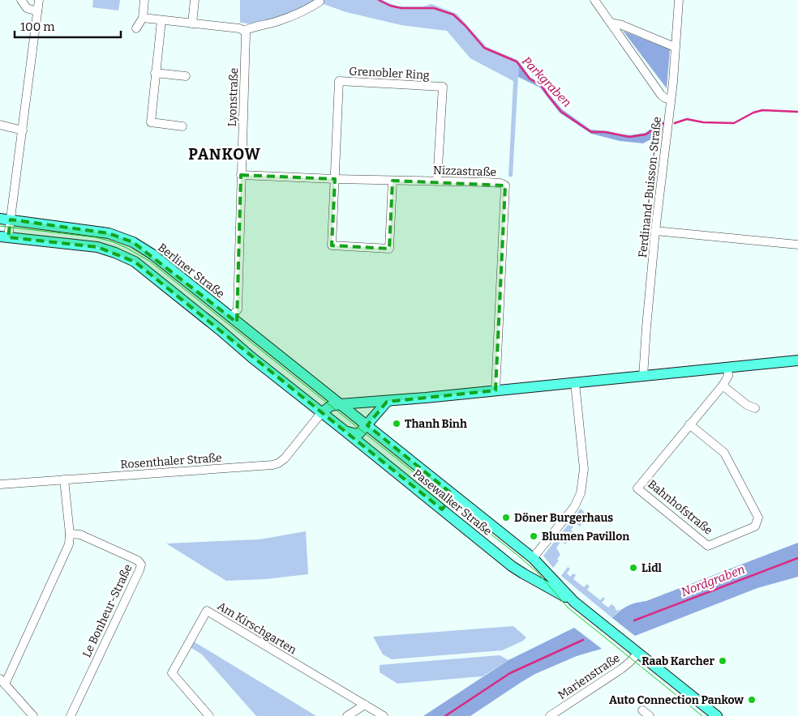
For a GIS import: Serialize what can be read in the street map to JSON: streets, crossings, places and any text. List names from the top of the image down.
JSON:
{
  "streets": {
    "main road": ["Berliner Straße", "Pasewalker Straße"],
    "street": [
      "Grenobler Ring",
      "Lyonstraße",
      "Nizzastraße",
      "Ferdinand-Buisson-Straße",
      "Rosenthaler Straße",
      "Bahnhofstraße",
      "Le Bonheur-Straße",
      "Am Kirschgarten",
      "Marienstraße"
    ]
  },
  "crossings": [
    ["Grenobler Ring", "Nizzastraße"],
    ["Lyonstraße", "Nizzastraße"],
    ["Lyonstraße", "Berliner Straße"],
    ["Berliner Straße", "Pasewalker Straße"],
    ["Rosenthaler Straße", "Pasewalker Straße"],
    ["Pasewalker Straße", "Marienstraße"]
  ],
  "districts": ["PANKOW"],
  "water": ["Parkgraben", "Nordgraben"],
  "places": [
    "Thanh Binh",
    "Döner Burgerhaus",
    "Blumen Pavillon",
    "Lidl",
    "Raab Karcher",
    "Auto Connection Pankow"
  ],
  "scale_bar": "100 m"
}
